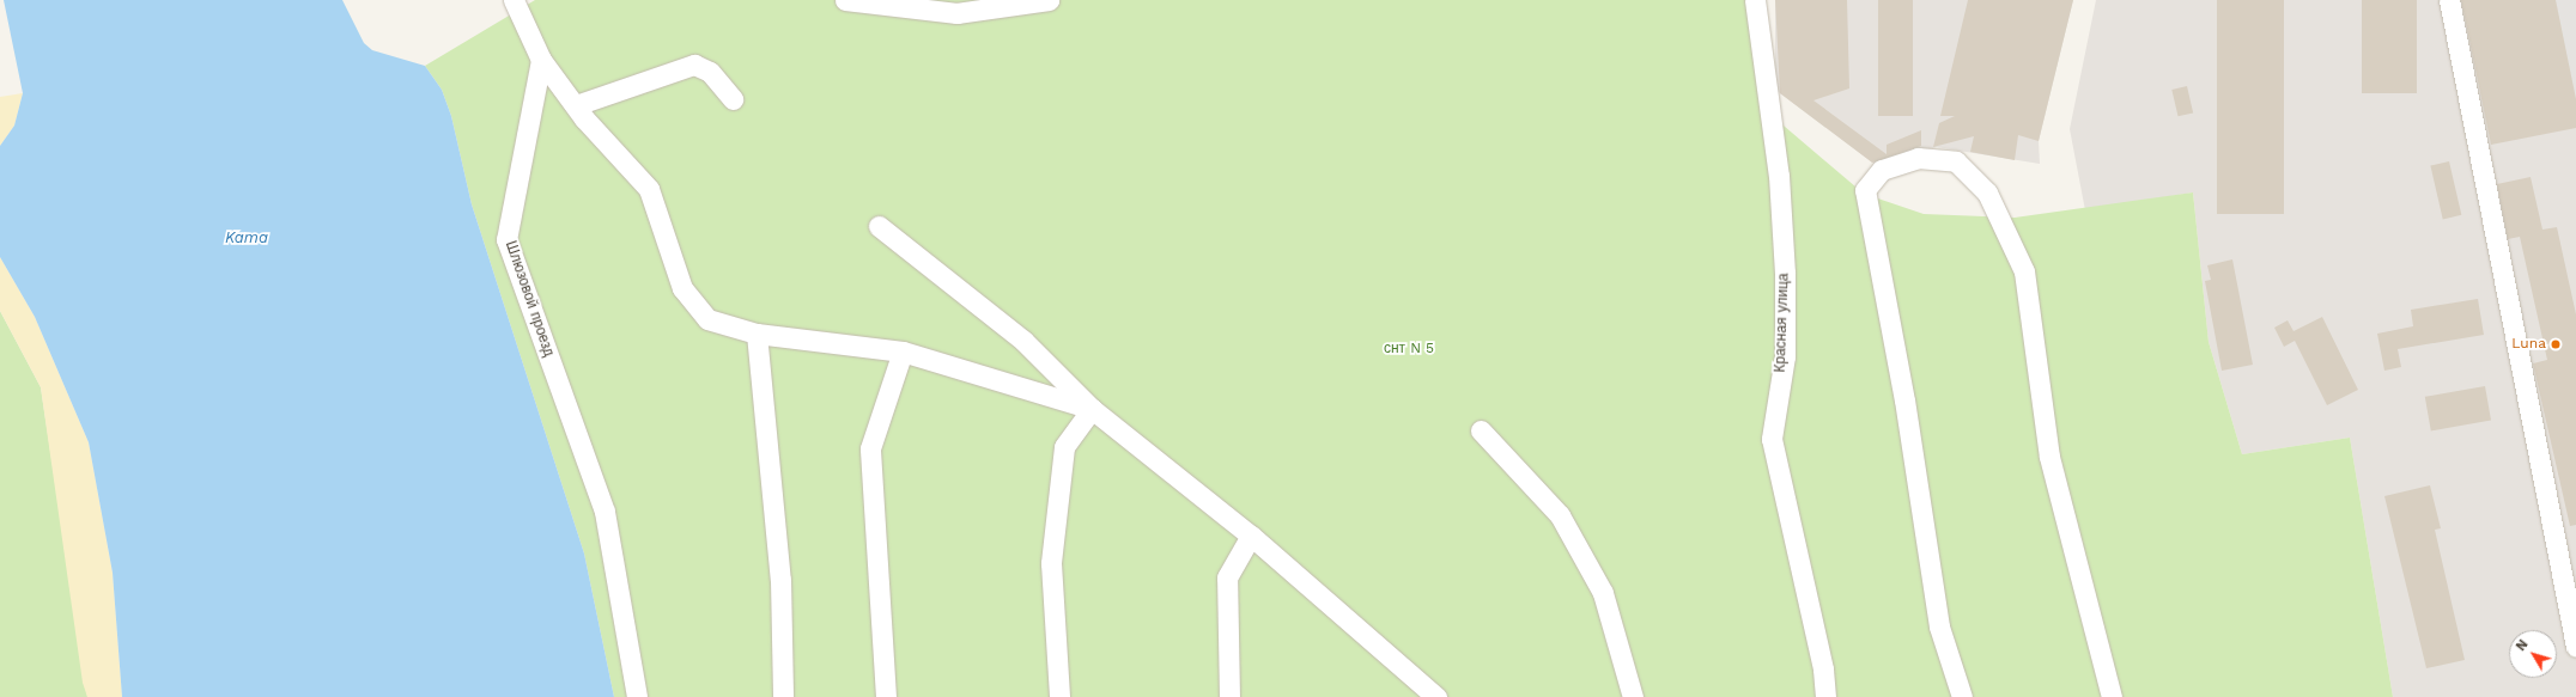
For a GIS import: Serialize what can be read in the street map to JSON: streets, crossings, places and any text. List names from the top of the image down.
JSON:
{
  "streets": {
    "street": ["Шлюзовой проезд", "Красная улица"]
  },
  "water": ["Kama"],
  "parks": ["снт N 5"],
  "places": ["Luna"],
  "north": "top left"
}
